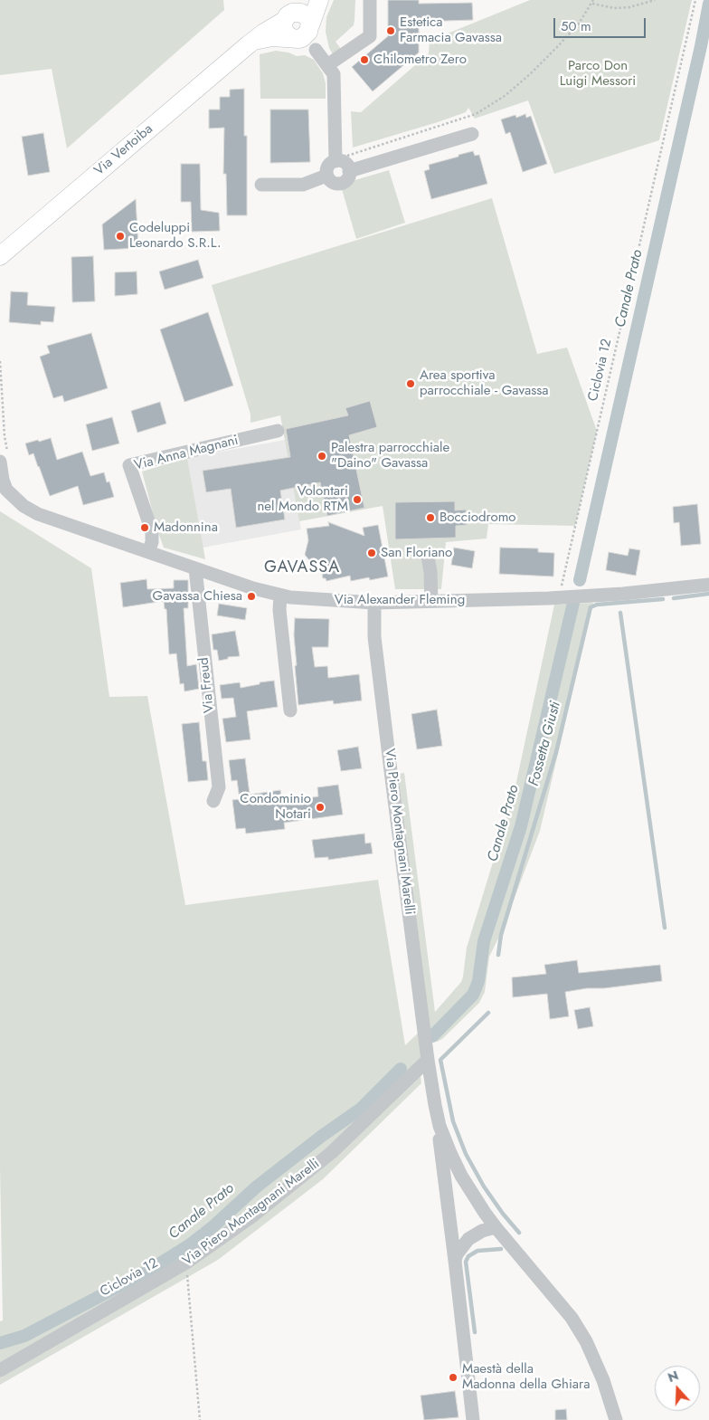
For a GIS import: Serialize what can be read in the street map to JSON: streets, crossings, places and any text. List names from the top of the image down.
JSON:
{
  "streets": {
    "main road": ["Via Vertoiba"],
    "street": [
      "Via Anna Magnani",
      "Via Alexander Fleming",
      "Via Freud",
      "Via Piero Montagnani Marelli"
    ],
    "path": ["Ciclovia 12"]
  },
  "crossings": [
    ["Via Anna Magnani", "Via Alexander Fleming"],
    ["Via Alexander Fleming", "Via Freud"],
    ["Via Alexander Fleming", "Via Piero Montagnani Marelli"]
  ],
  "districts": ["GAVASSA"],
  "water": ["Canale Prato", "Fossetta Giusti"],
  "parks": ["Parco Don Luigi Messori"],
  "places": [
    "Estetica Farmacia Gavassa",
    "Chilometro Zero",
    "Codeluppi Leonardo S.R.L.",
    "Area sportiva parrocchiale - Gavassa",
    "Palestra parrocchiale \"Daino\" Gavassa",
    "Volontari nel Mondo RTM",
    "Bocciodromo",
    "Madonnina",
    "San Floriano",
    "Gavassa Chiesa",
    "Condominio Notari",
    "Maestà della Madonna della Ghiara"
  ],
  "scale_bar": "50 m",
  "north": "top"
}
